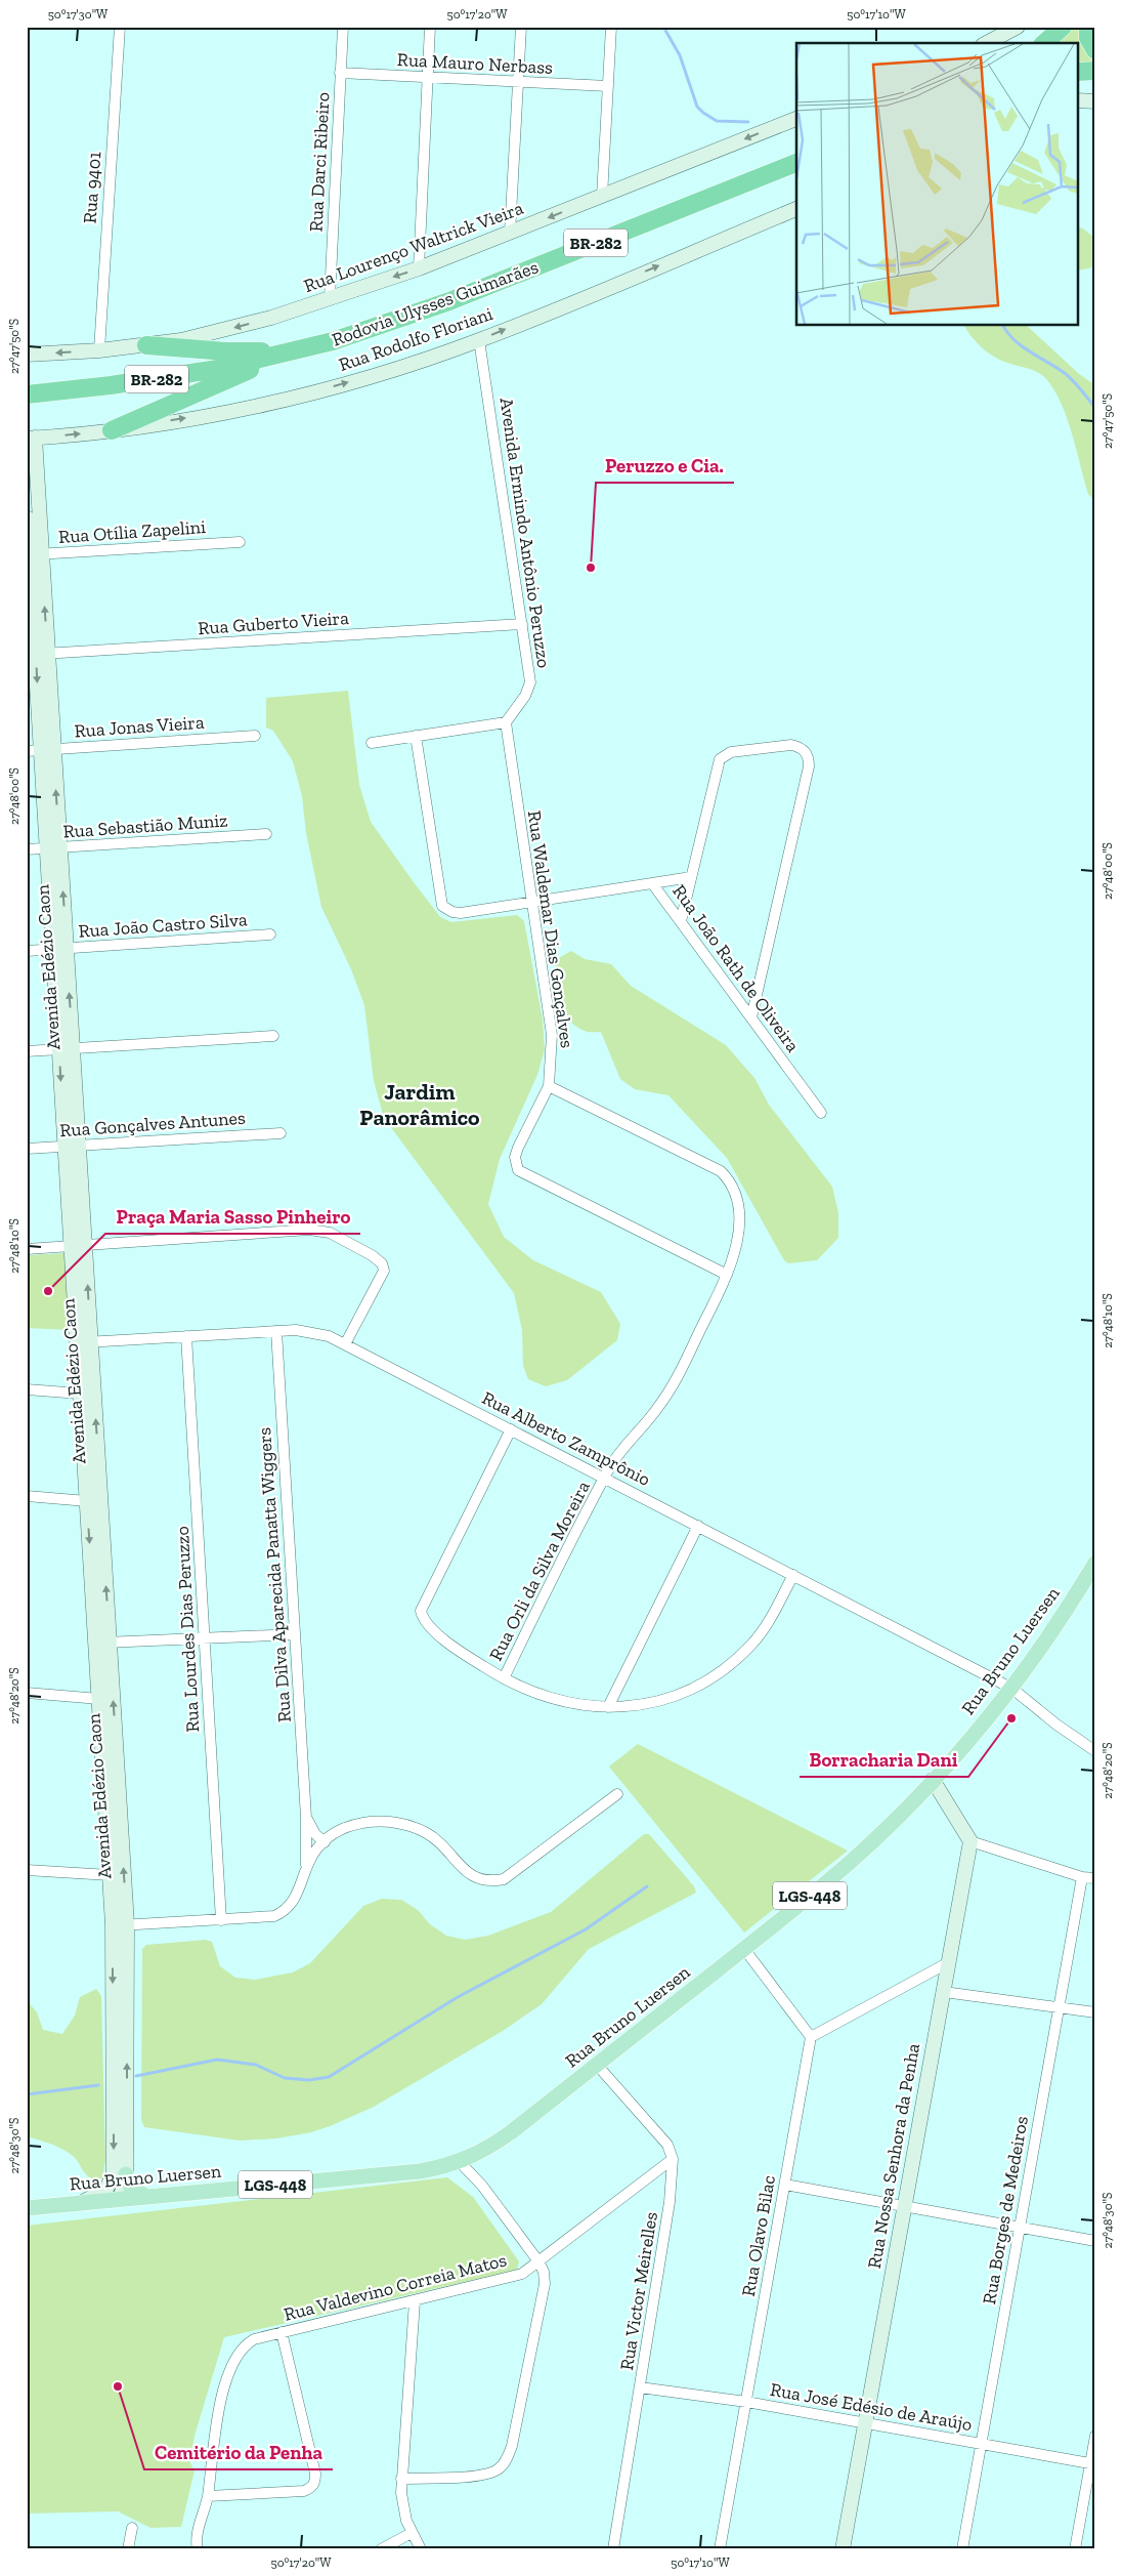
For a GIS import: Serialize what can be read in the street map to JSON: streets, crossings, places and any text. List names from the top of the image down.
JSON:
{
  "streets": {
    "highway": ["BR-282", "Rodovia Ulysses Guimarães"],
    "main road": [
      "Rua Lourenço Waltrick Vieira",
      "Rua Rodolfo Floriani",
      "Avenida Edézio Caon",
      "Rua Bruno Luersen",
      "LGS-448",
      "Rua Nossa Senhora da Penha"
    ],
    "street": [
      "Rua Mauro Nerbass",
      "Rua Darci Ribeiro",
      "Rua 9401",
      "Rua Otília Zapelini",
      "Avenida Ermindo Antônio Peruzzo",
      "Rua Guberto Vieira",
      "Rua Jonas Vieira",
      "Rua Sebastião Muniz",
      "Rua João Castro Silva",
      "Rua Waldemar Dias Gonçalves",
      "Rua João Rath de Oliveira",
      "Rua Gonçalves Antunes",
      "Rua Alberto Zamprônio",
      "Rua Orli da Silva Moreira",
      "Rua Dilva Aparecida Panatta Wiggers",
      "Rua Lourdes Dias Peruzzo",
      "Rua Borges de Medeiros",
      "Rua Olavo Bilac",
      "Rua Valdevino Correia Matos",
      "Rua Victor Meirelles",
      "Rua José Edésio de Araújo"
    ]
  },
  "crossings": [
    ["Rua Mauro Nerbass", "Rua Darci Ribeiro"],
    ["Rua Darci Ribeiro", "Rua Lourenço Waltrick Vieira"],
    ["Rua 9401", "Rua Lourenço Waltrick Vieira"],
    ["Rua Rodolfo Floriani", "Avenida Ermindo Antônio Peruzzo"],
    ["Rua Rodolfo Floriani", "Avenida Edézio Caon"],
    ["Rua Otília Zapelini", "Avenida Edézio Caon"],
    ["Avenida Ermindo Antônio Peruzzo", "Rua Guberto Vieira"],
    ["Avenida Ermindo Antônio Peruzzo", "Rua Waldemar Dias Gonçalves"],
    ["Rua Guberto Vieira", "Avenida Edézio Caon"],
    ["Rua Jonas Vieira", "Avenida Edézio Caon"],
    ["Rua Sebastião Muniz", "Avenida Edézio Caon"],
    ["Rua João Castro Silva", "Avenida Edézio Caon"],
    ["Rua Waldemar Dias Gonçalves", "Rua João Rath de Oliveira"],
    ["Rua Waldemar Dias Gonçalves", "Rua Orli da Silva Moreira"],
    ["Avenida Edézio Caon", "Rua Gonçalves Antunes"],
    ["Avenida Edézio Caon", "Rua Alberto Zamprônio"],
    ["Avenida Edézio Caon", "Rua Bruno Luersen"],
    ["Rua Alberto Zamprônio", "Rua Orli da Silva Moreira"],
    ["Rua Alberto Zamprônio", "Rua Dilva Aparecida Panatta Wiggers"],
    ["Rua Alberto Zamprônio", "Rua Lourdes Dias Peruzzo"],
    ["Rua Alberto Zamprônio", "Rua Bruno Luersen"],
    ["Rua Nossa Senhora da Penha", "Rua José Edésio de Araújo"],
    ["Rua Borges de Medeiros", "Rua José Edésio de Araújo"],
    ["Rua Olavo Bilac", "Rua José Edésio de Araújo"],
    ["Rua Valdevino Correia Matos", "Rua Victor Meirelles"],
    ["Rua Victor Meirelles", "Rua José Edésio de Araújo"]
  ],
  "one_way": ["Rua Lourenço Waltrick Vieira", "Rua Rodolfo Floriani"],
  "districts": ["Jardim Panorâmico"],
  "places": [
    "Peruzzo e Cia.",
    "Praça Maria Sasso Pinheiro",
    "Borracharia Dani",
    "Cemitério da Penha"
  ],
  "coordinates": [
    "50°17'30\"W",
    "50°17'20\"W",
    "50°17'10\"W",
    "27°47'50\"S",
    "27°48'00\"S",
    "27°48'10\"S",
    "27°48'20\"S",
    "27°48'30\"S"
  ]
}
